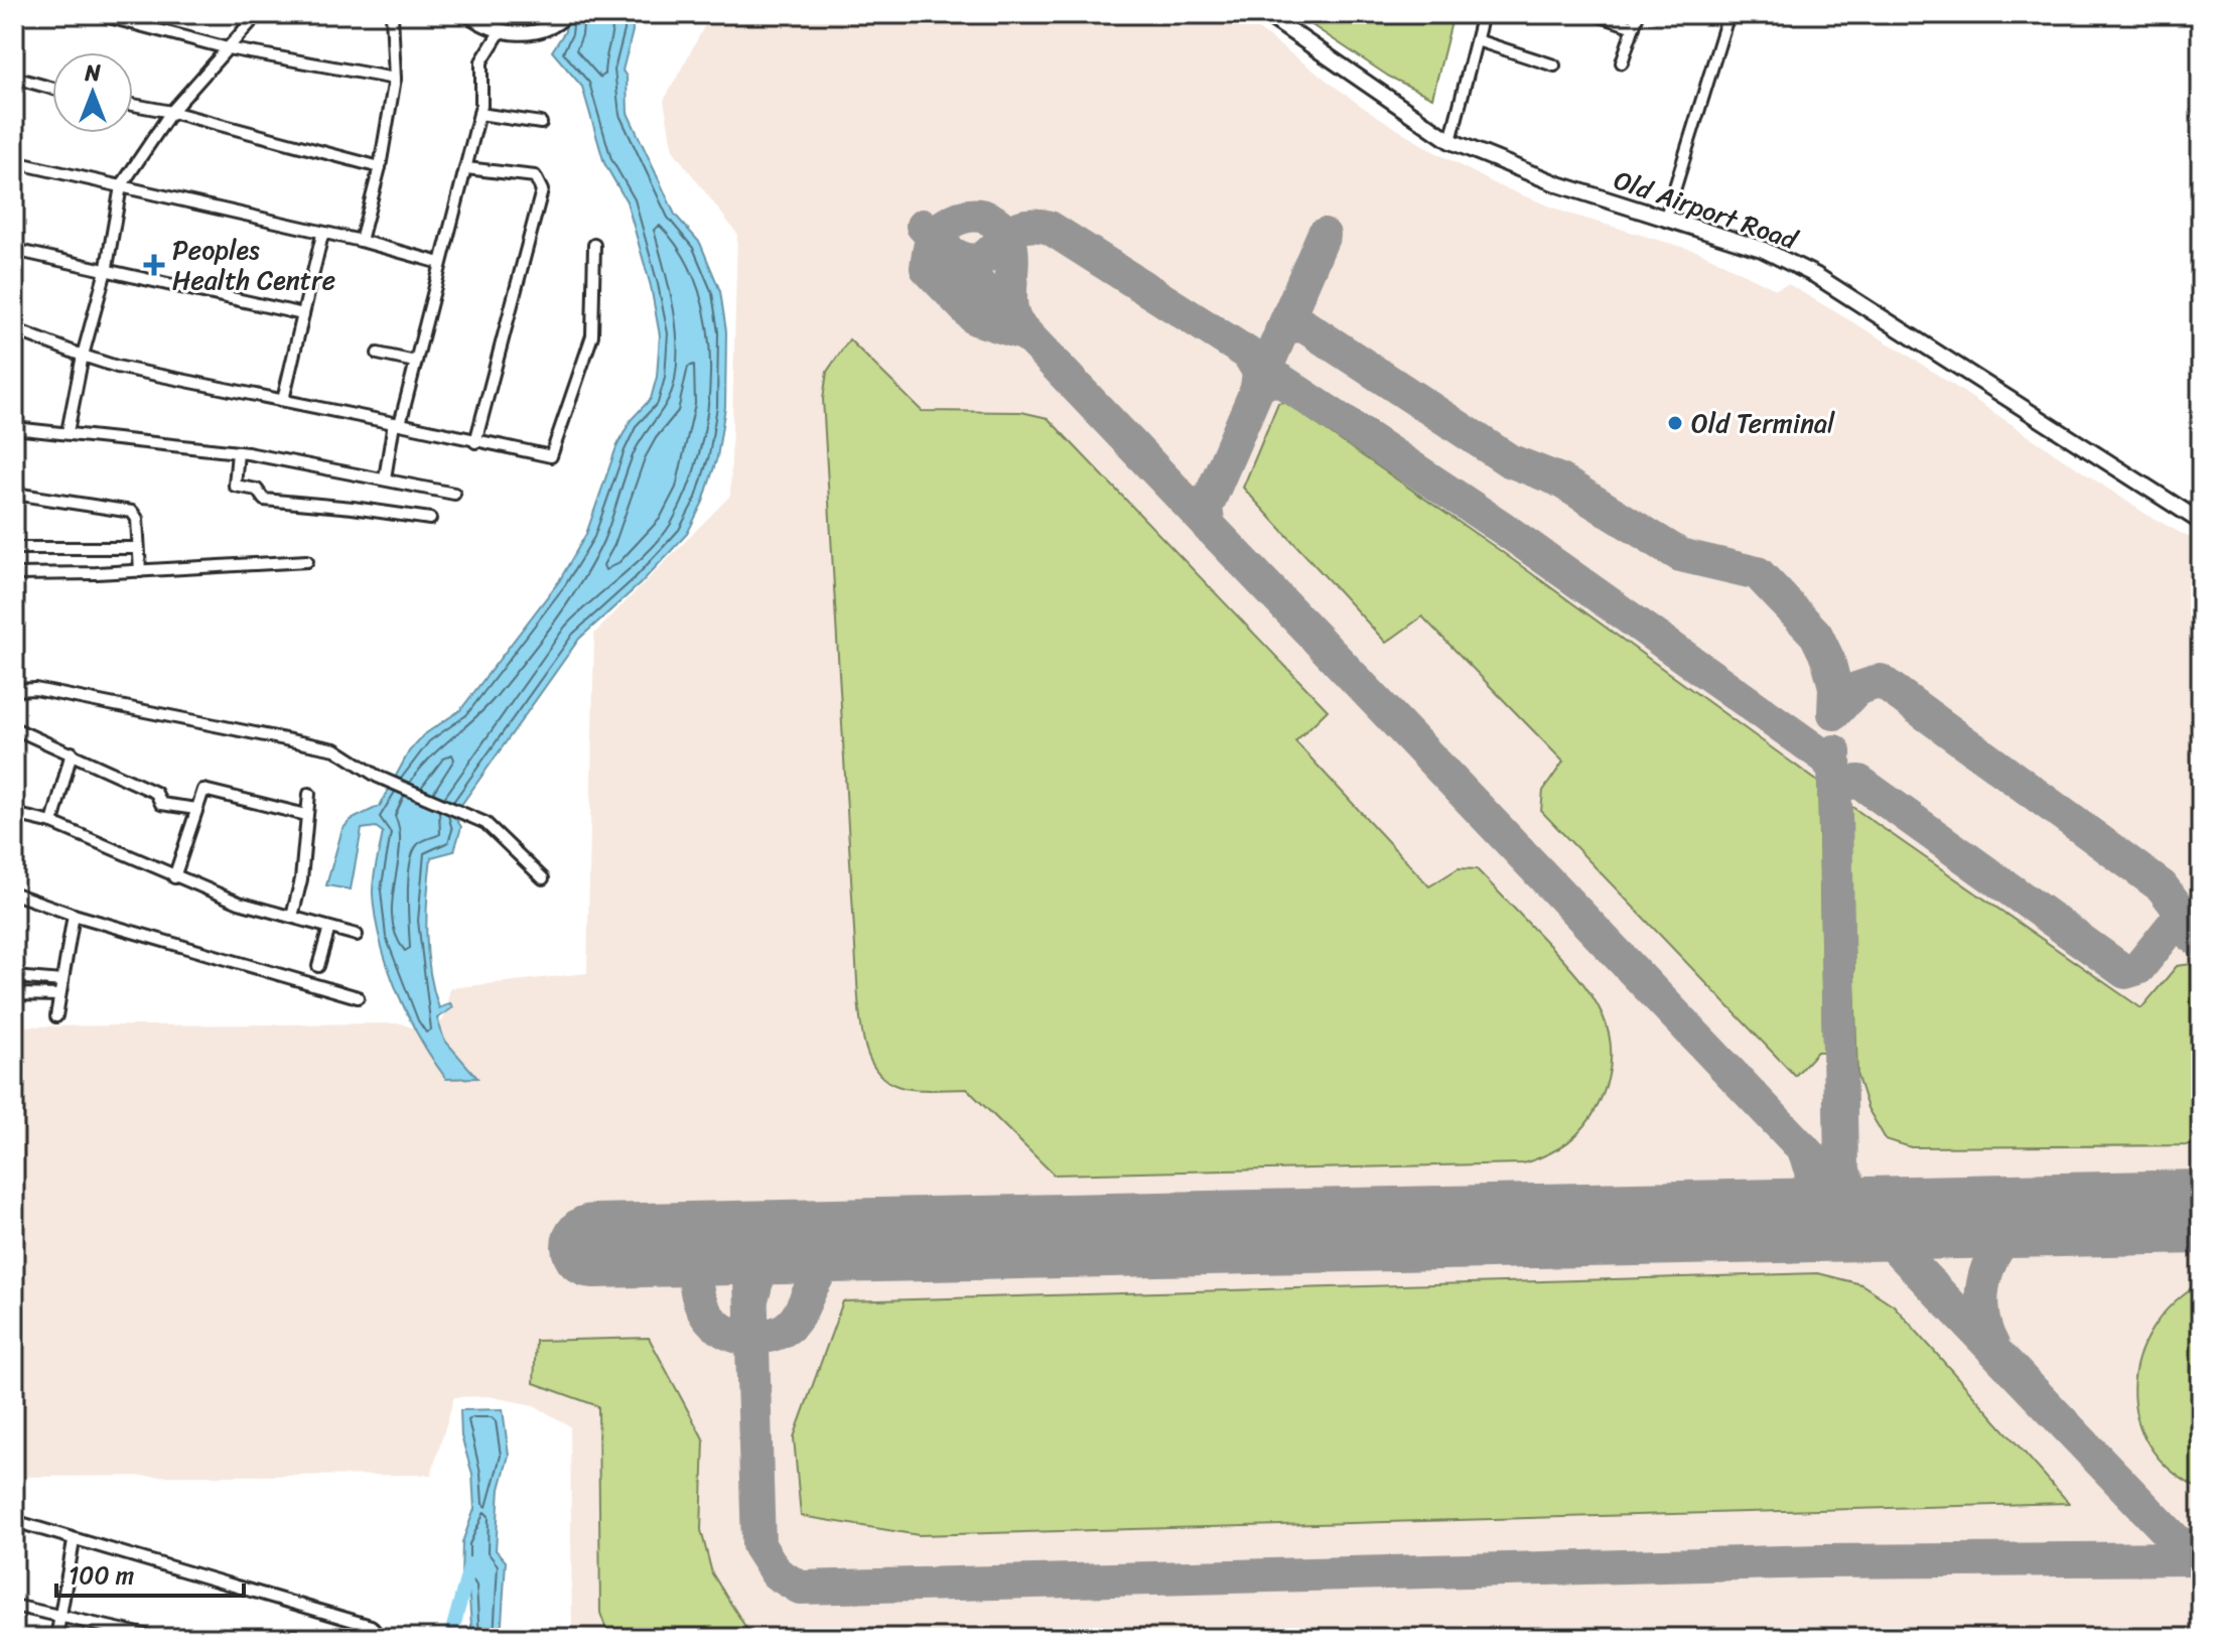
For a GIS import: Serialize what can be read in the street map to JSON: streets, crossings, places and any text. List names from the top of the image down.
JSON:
{
  "streets": {
    "main road": ["Old Airport Road"]
  },
  "places": {
    "health": ["Peoples Health Centre"],
    "other": ["Old Terminal"]
  },
  "scale_bar": "100 m",
  "north": "top"
}
